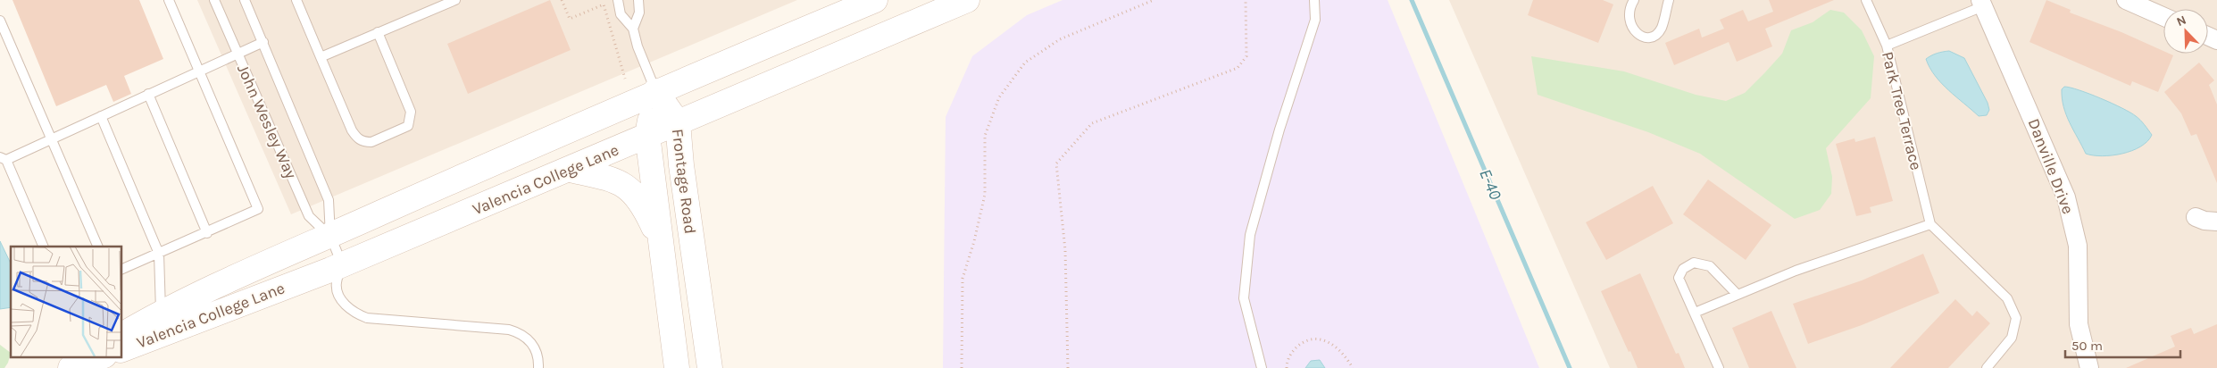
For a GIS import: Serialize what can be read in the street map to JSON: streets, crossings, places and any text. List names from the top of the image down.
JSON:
{
  "streets": {
    "street": ["Danville Drive", "Valencia College Lane", "Frontage Road"],
    "lane": ["Park Tree Terrace", "John Wesley Way"]
  },
  "crossings": [
    ["John Wesley Way", "Valencia College Lane"],
    ["Valencia College Lane", "Frontage Road"]
  ],
  "water": ["E-40"],
  "scale_bar": "50 m",
  "north": "top left"
}
